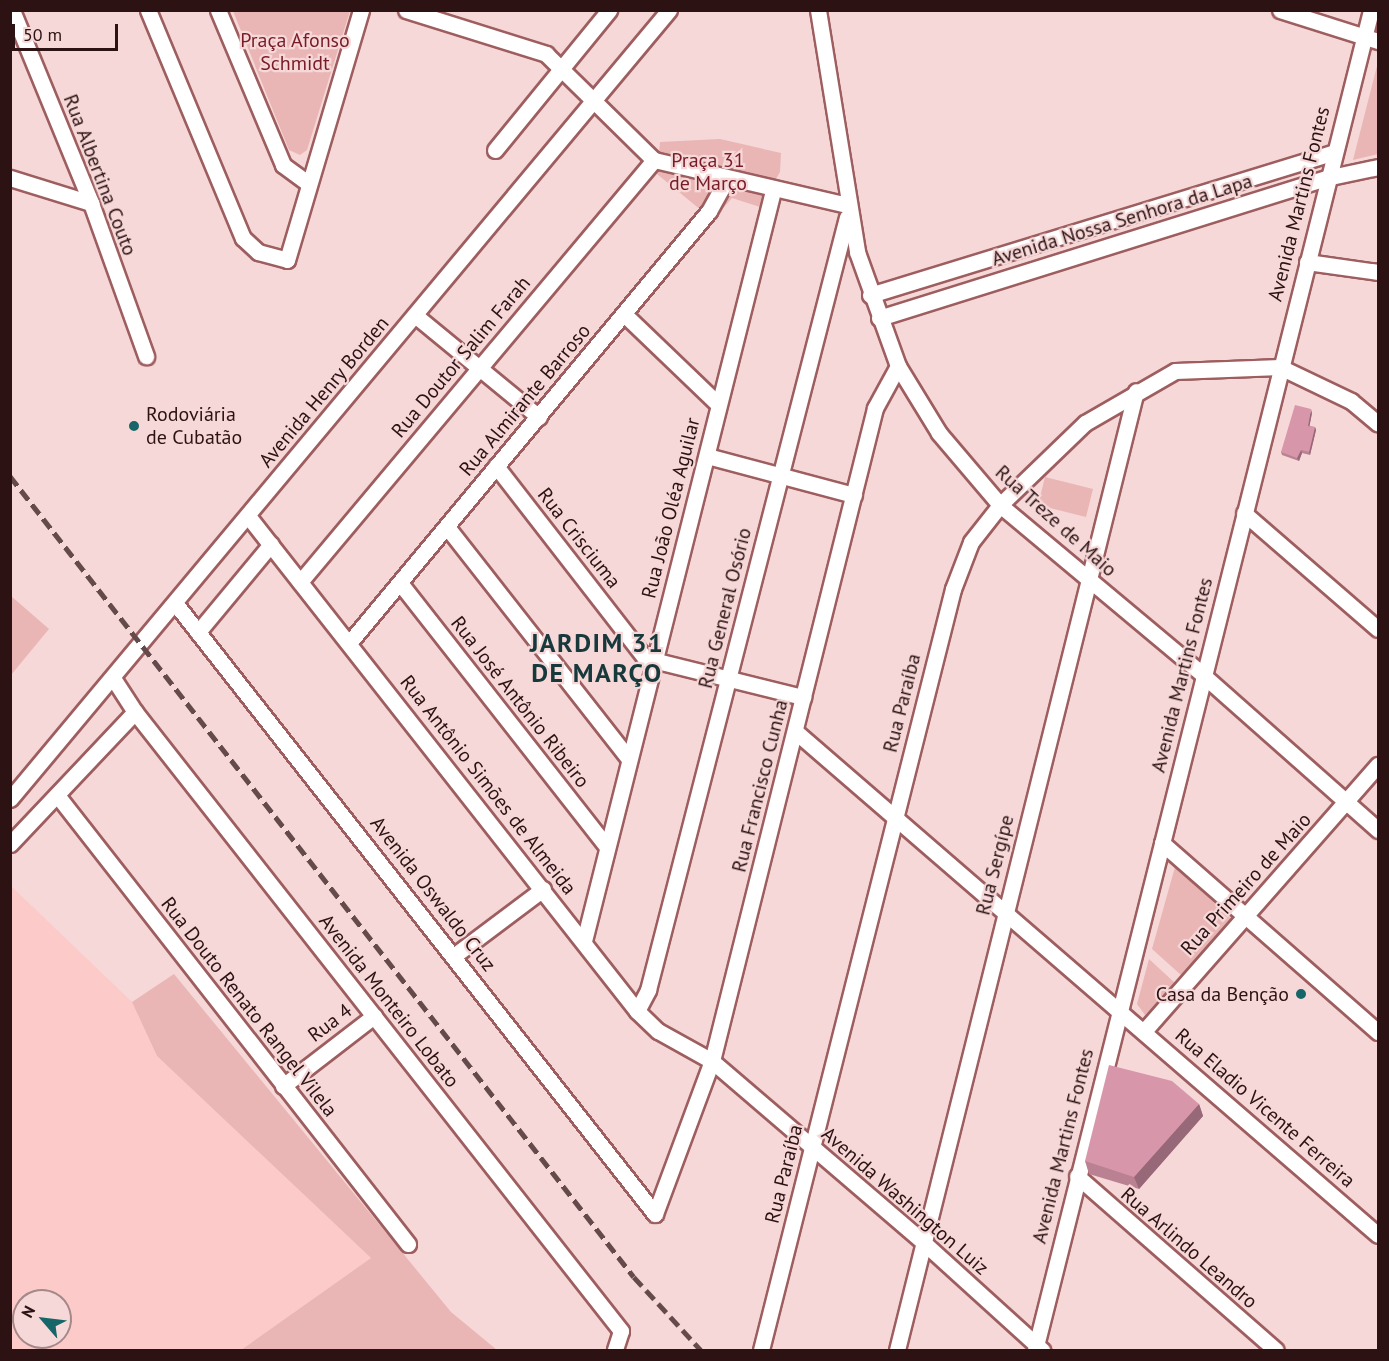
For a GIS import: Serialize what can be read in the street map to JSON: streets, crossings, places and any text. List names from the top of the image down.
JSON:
{
  "streets": {
    "street": [
      "Rua Albertina Couto",
      "Avenida Martins Fontes",
      "Avenida Nossa Senhora da Lapa",
      "Rua Doutor Salim Farah",
      "Avenida Henry Borden",
      "Rua Almirante Barroso",
      "Rua João Oléa Aguilar",
      "Rua Treze de Maio",
      "Rua Crisciuma",
      "Rua General Osório",
      "Rua José Antônio Ribeiro",
      "Rua Paraíba",
      "Rua Antônio Simões de Almeida",
      "Rua Francisco Cunha",
      "Rua Sergípe",
      "Rua Primeiro de Maio",
      "Avenida Oswaldo Cruz",
      "Avenida Monteiro Lobato",
      "Rua Douto Renato Rangel Vilela",
      "Rua 4",
      "Rua Eladio Vicente Ferreira",
      "Avenida Washington Luiz",
      "Rua Arlindo Leandro"
    ]
  },
  "crossings": [
    ["Avenida Martins Fontes", "Avenida Nossa Senhora da Lapa"],
    ["Avenida Martins Fontes", "Rua Treze de Maio"],
    ["Avenida Martins Fontes", "Rua Paraíba"],
    ["Avenida Martins Fontes", "Rua Eladio Vicente Ferreira"],
    ["Avenida Martins Fontes", "Avenida Washington Luiz"],
    ["Avenida Martins Fontes", "Rua Arlindo Leandro"],
    ["Avenida Nossa Senhora da Lapa", "Rua Treze de Maio"],
    ["Rua Doutor Salim Farah", "Rua Antônio Simões de Almeida"],
    ["Avenida Henry Borden", "Rua Antônio Simões de Almeida"],
    ["Avenida Henry Borden", "Avenida Oswaldo Cruz"],
    ["Avenida Henry Borden", "Avenida Monteiro Lobato"],
    ["Rua Almirante Barroso", "Rua Crisciuma"],
    ["Rua Almirante Barroso", "Rua José Antônio Ribeiro"],
    ["Rua Almirante Barroso", "Rua Antônio Simões de Almeida"],
    ["Rua João Oléa Aguilar", "Rua Crisciuma"],
    ["Rua João Oléa Aguilar", "Rua José Antônio Ribeiro"],
    ["Rua João Oléa Aguilar", "Rua Antônio Simões de Almeida"],
    ["Rua Treze de Maio", "Rua General Osório"],
    ["Rua Treze de Maio", "Rua Paraíba"],
    ["Rua Treze de Maio", "Rua Francisco Cunha"],
    ["Rua Treze de Maio", "Rua Sergípe"],
    ["Rua Treze de Maio", "Rua Primeiro de Maio"],
    ["Rua General Osório", "Rua Antônio Simões de Almeida"],
    ["Rua Paraíba", "Rua Sergípe"],
    ["Rua Paraíba", "Rua Eladio Vicente Ferreira"],
    ["Rua Paraíba", "Avenida Washington Luiz"],
    ["Rua Antônio Simões de Almeida", "Rua Francisco Cunha"],
    ["Rua Antônio Simões de Almeida", "Avenida Washington Luiz"],
    ["Rua Francisco Cunha", "Avenida Oswaldo Cruz"],
    ["Rua Francisco Cunha", "Rua Eladio Vicente Ferreira"],
    ["Rua Francisco Cunha", "Avenida Washington Luiz"],
    ["Rua Sergípe", "Rua Eladio Vicente Ferreira"],
    ["Rua Sergípe", "Avenida Washington Luiz"],
    ["Rua Primeiro de Maio", "Rua Eladio Vicente Ferreira"],
    ["Avenida Monteiro Lobato", "Rua 4"],
    ["Rua Douto Renato Rangel Vilela", "Rua 4"]
  ],
  "districts": ["JARDIM 31 DE MARÇO"],
  "parks": ["Praça Afonso Schmidt", "Praça 31 de Março"],
  "places": ["Rodoviária de Cubatão", "Casa da Benção"],
  "scale_bar": "50 m",
  "north": "top left"
}
